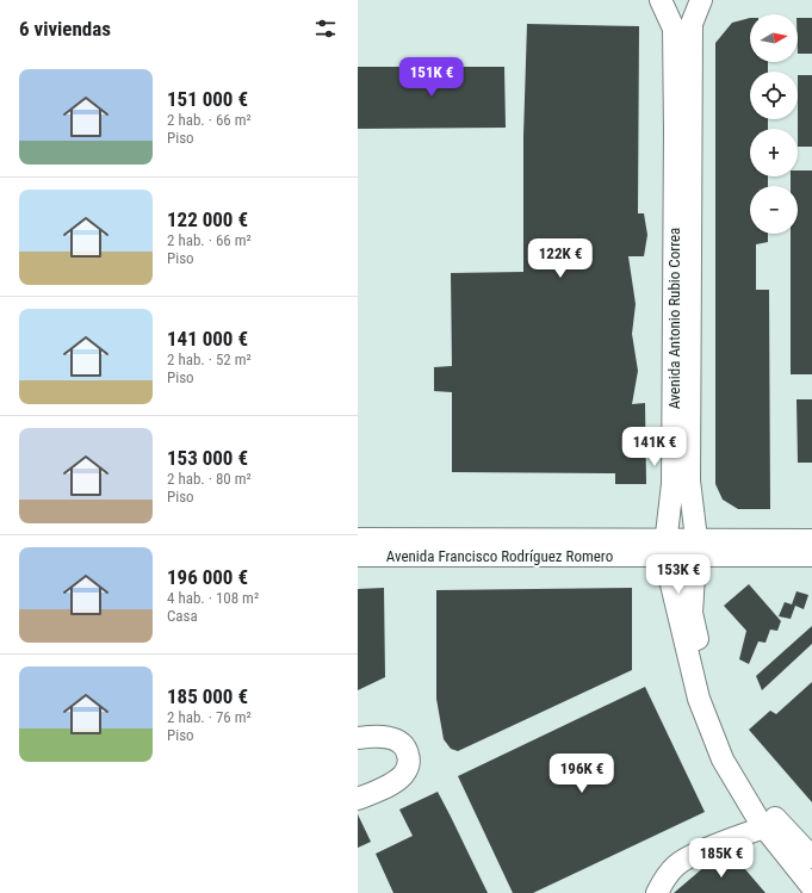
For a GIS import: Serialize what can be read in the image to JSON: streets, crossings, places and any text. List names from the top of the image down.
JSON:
{
  "streets": {
    "street": ["Avenida Antonio Rubio Correa", "Avenida Francisco Rodríguez Romero"]
  },
  "crossings": [
    ["Avenida Antonio Rubio Correa", "Avenida Francisco Rodríguez Romero"]
  ],
  "north": "right",
  "page": {
    "heading": "6 viviendas",
    "map_buttons": ["+", "−"],
    "list": [
      {
        "name": "151 000 €",
        "note": "2 hab. · 66 m² · Piso"
      },
      {
        "name": "122 000 €",
        "note": "2 hab. · 66 m² · Piso"
      },
      {
        "name": "141 000 €",
        "note": "2 hab. · 52 m² · Piso"
      },
      {
        "name": "153 000 €",
        "note": "2 hab. · 80 m² · Piso"
      },
      {
        "name": "196 000 €",
        "note": "4 hab. · 108 m² · Casa"
      },
      {
        "name": "185 000 €",
        "note": "2 hab. · 76 m² · Piso"
      }
    ],
    "price": [
      "151K €",
      "122K €",
      "141K €",
      "153K €",
      "196K €",
      "185K €"
    ]
  }
}
